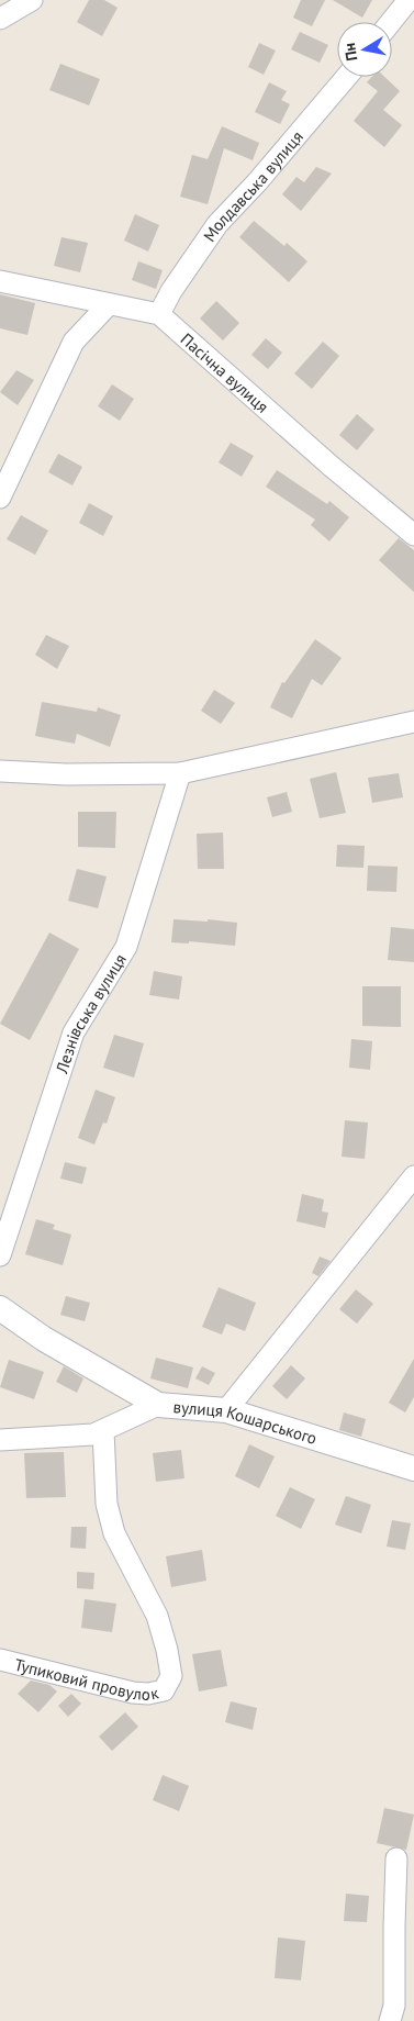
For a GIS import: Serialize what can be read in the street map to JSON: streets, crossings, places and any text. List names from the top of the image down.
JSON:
{
  "streets": {
    "street": [
      "Молдавська вулиця",
      "Пасічна вулиця",
      "Лезнівська вулиця",
      "вулиця Кошарського",
      "Тупиковий провулок"
    ]
  },
  "crossings": [
    ["Молдавська вулиця", "Пасічна вулиця"]
  ],
  "north": "left"
}
